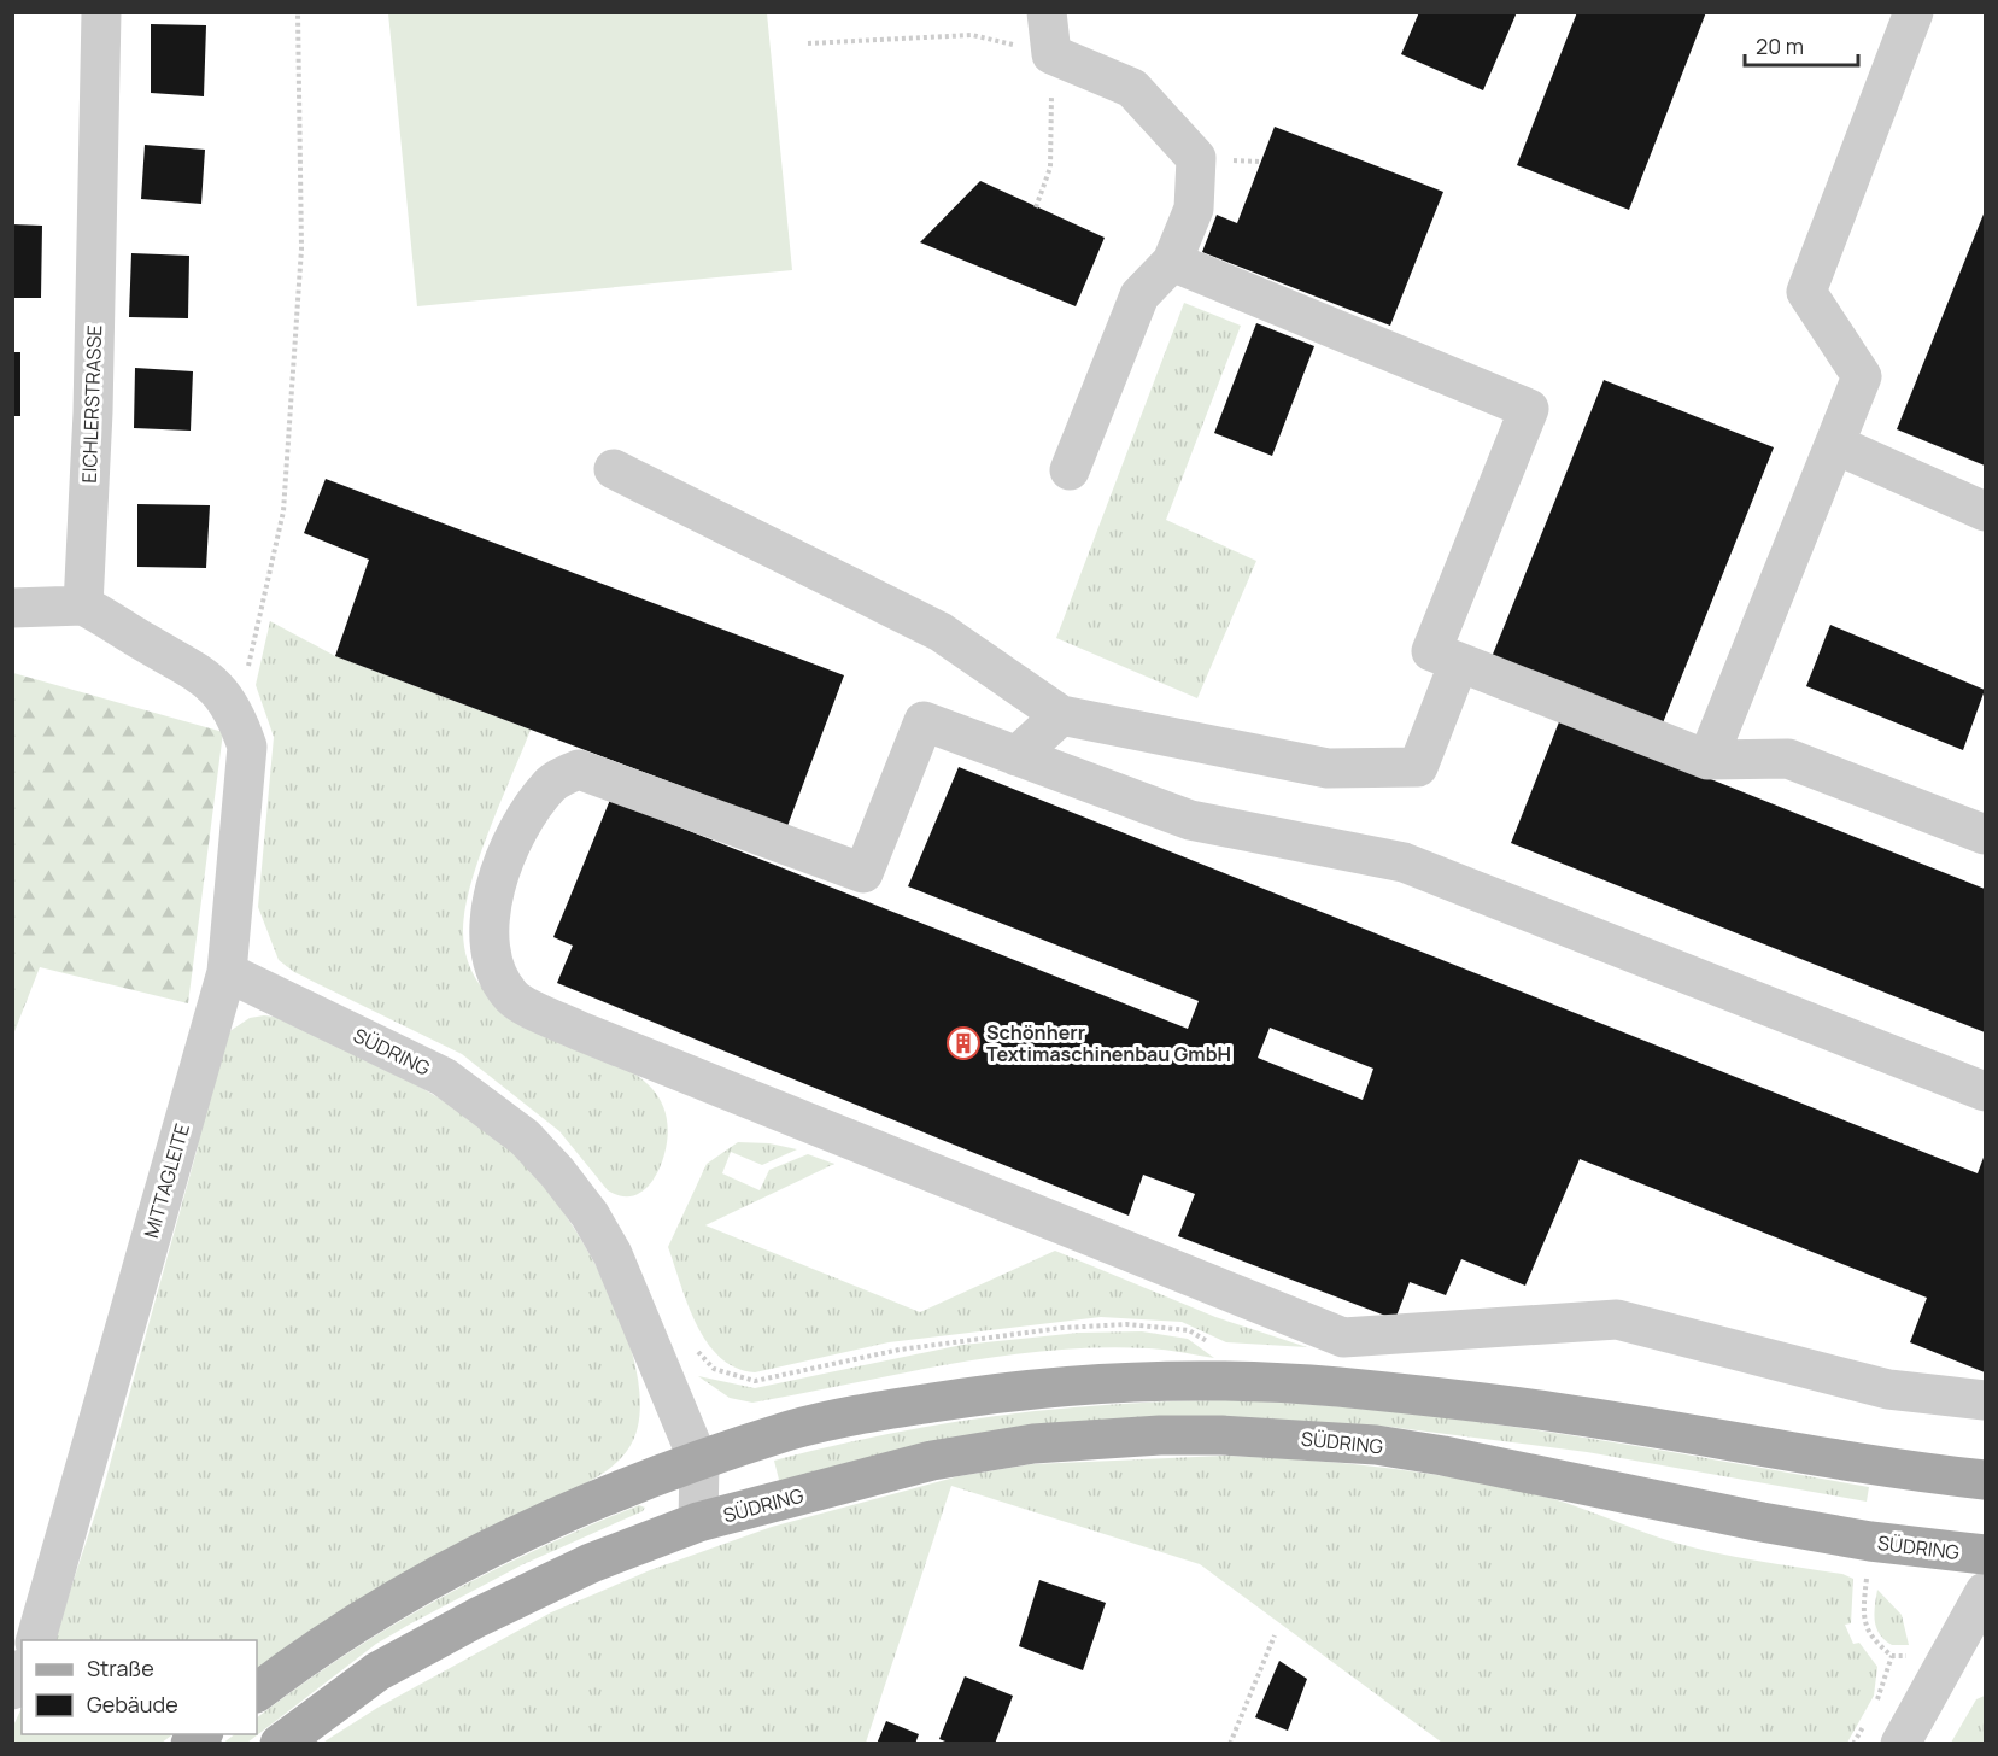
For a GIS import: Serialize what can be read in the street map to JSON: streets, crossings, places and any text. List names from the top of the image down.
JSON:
{
  "streets": {
    "main road": ["SÜDRING"],
    "street": ["EICHLERSTRASSE", "MITTAGLEITE"]
  },
  "crossings": [
    ["SÜDRING", "MITTAGLEITE"]
  ],
  "places": {
    "building": ["Schönherr Textimaschinenbau GmbH"]
  },
  "legend": ["Straße", "Gebäude"],
  "scale_bar": "20 m"
}
